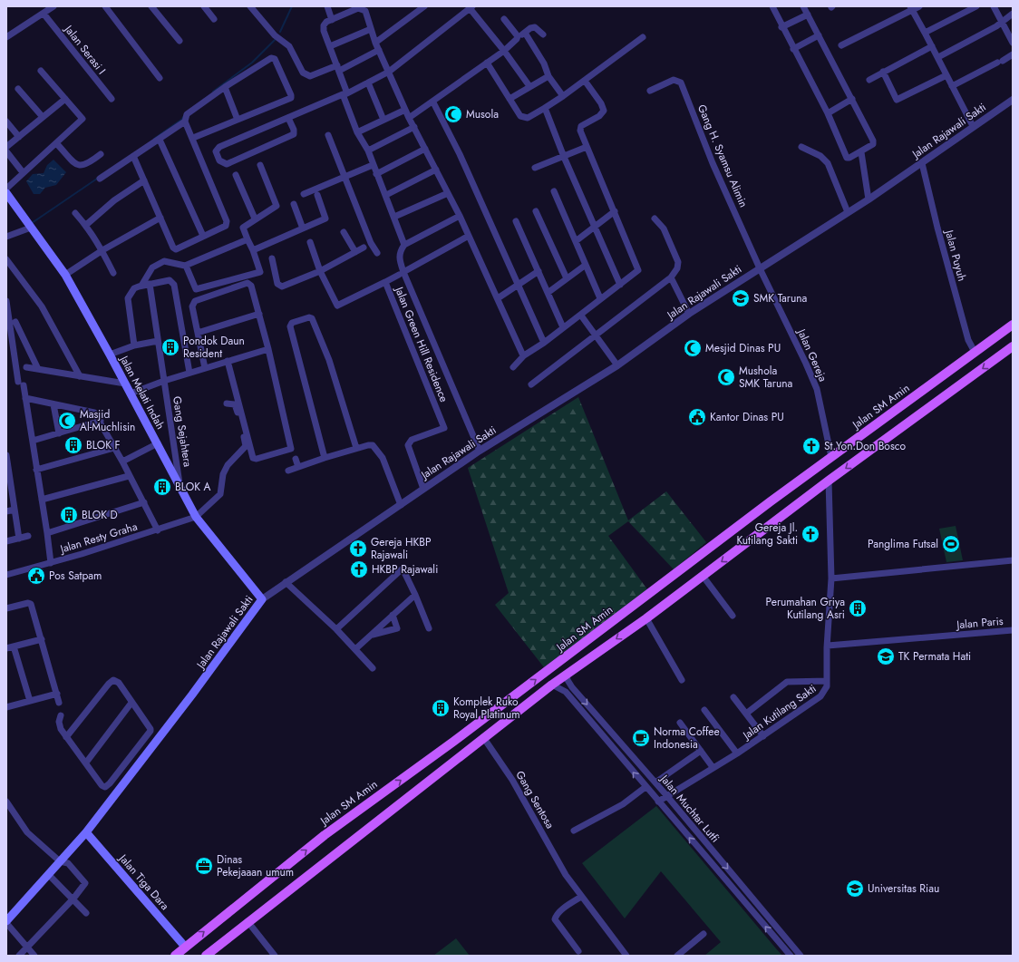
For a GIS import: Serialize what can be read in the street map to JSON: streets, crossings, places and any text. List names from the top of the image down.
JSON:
{
  "streets": {
    "main road": [
      "Jalan Rajawali Sakti",
      "Jalan Melati Indah",
      "Jalan SM Amin",
      "Jalan Tiga Dara"
    ],
    "street": [
      "Jalan Serasi I",
      "Gang H. Syamsu Alimin",
      "Jalan Puyuh",
      "Jalan Green Hill Residence",
      "Jalan Gereja",
      "Gang Sejahtera",
      "Jalan Resty Graha",
      "Jalan Paris",
      "Jalan Kutilang Sakti",
      "Gang Sentosa",
      "Jalan Muchtar Lutfi"
    ]
  },
  "crossings": [
    ["Jalan Rajawali Sakti", "Gang H. Syamsu Alimin"],
    ["Jalan Rajawali Sakti", "Jalan Puyuh"],
    ["Jalan Rajawali Sakti", "Jalan Green Hill Residence"],
    ["Jalan Rajawali Sakti", "Jalan Gereja"],
    ["Jalan Rajawali Sakti", "Jalan Melati Indah"],
    ["Jalan Rajawali Sakti", "Jalan Tiga Dara"],
    ["Gang H. Syamsu Alimin", "Jalan Gereja"],
    ["Jalan Puyuh", "Jalan SM Amin"],
    ["Jalan Gereja", "Jalan SM Amin"],
    ["Jalan Melati Indah", "Gang Sejahtera"],
    ["Jalan Melati Indah", "Jalan Resty Graha"],
    ["Jalan SM Amin", "Jalan Tiga Dara"],
    ["Jalan Paris", "Jalan Kutilang Sakti"],
    ["Jalan Kutilang Sakti", "Jalan Muchtar Lutfi"]
  ],
  "places": {
    "mosque": [
      "Musola",
      "Mesjid Dinas PU",
      "Mushola SMK Taruna",
      "Masjid Al-Muchlisin"
    ],
    "school or university": ["SMK Taruna", "TK Permata Hati", "Universitas Riau"],
    "building": [
      "Pondok Daun Resident",
      "BLOK F",
      "BLOK A",
      "BLOK D",
      "Perumahan Griya Kutilang Asri",
      "Komplek Ruko Royal Platinum"
    ],
    "public building": ["Kantor Dinas PU", "Pos Satpam"],
    "church": [
      "St.Yon.Don Bosco",
      "Gereja Jl. Kutilang Sakti",
      "Gereja HKBP Rajawali",
      "HKBP Rajawali"
    ],
    "sports": ["Panglima Futsal"],
    "cafe": ["Norma Coffee Indonesia"],
    "office": ["Dinas Pekejaaan umum"]
  }
}
